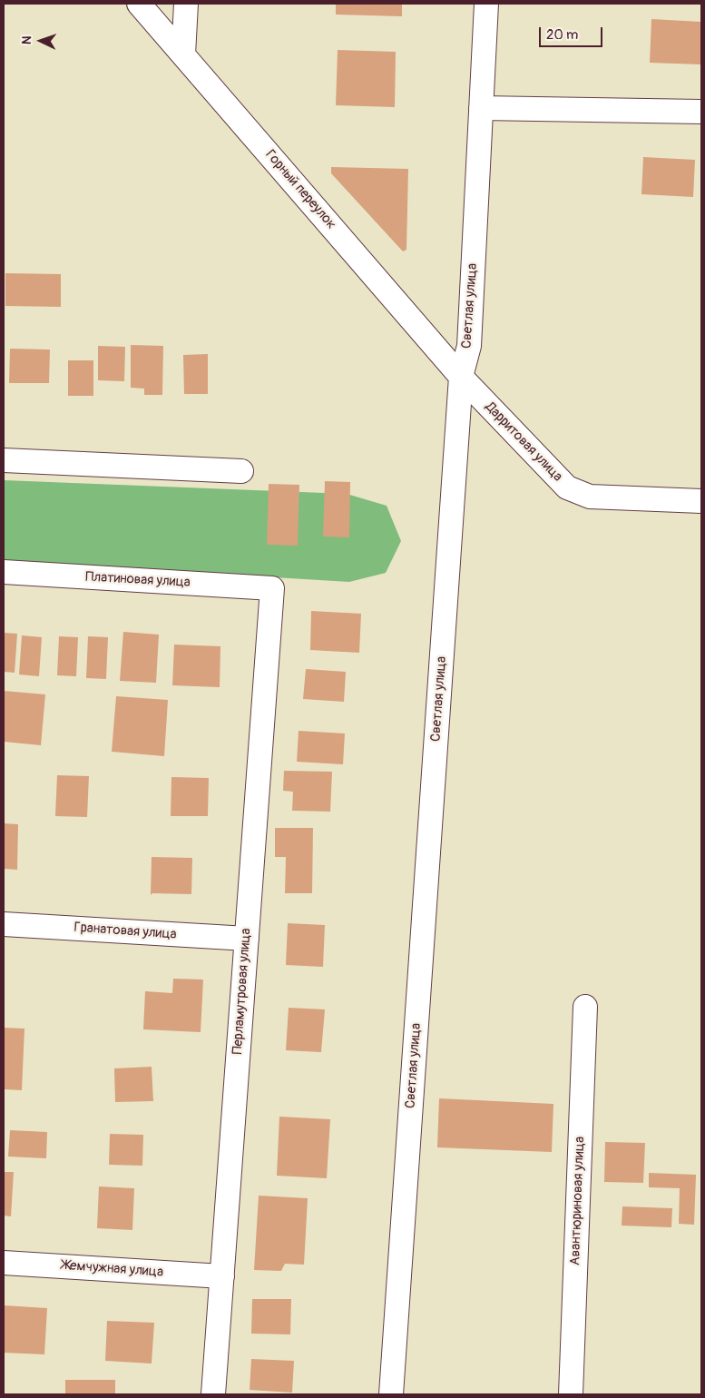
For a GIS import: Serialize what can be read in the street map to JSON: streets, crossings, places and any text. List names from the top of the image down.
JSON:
{
  "streets": {
    "street": [
      "Горный переулок",
      "Светлая улица",
      "Дарритовая улица",
      "Платиновая улица",
      "Гранатовая улица",
      "Перламутровая улица",
      "Авантюриновая улица",
      "Жемчужная улица"
    ]
  },
  "crossings": [
    ["Горный переулок", "Светлая улица"],
    ["Горный переулок", "Дарритовая улица"],
    ["Светлая улица", "Дарритовая улица"],
    ["Платиновая улица", "Перламутровая улица"],
    ["Гранатовая улица", "Перламутровая улица"],
    ["Перламутровая улица", "Жемчужная улица"]
  ],
  "scale_bar": "20 m",
  "north": "left"
}
